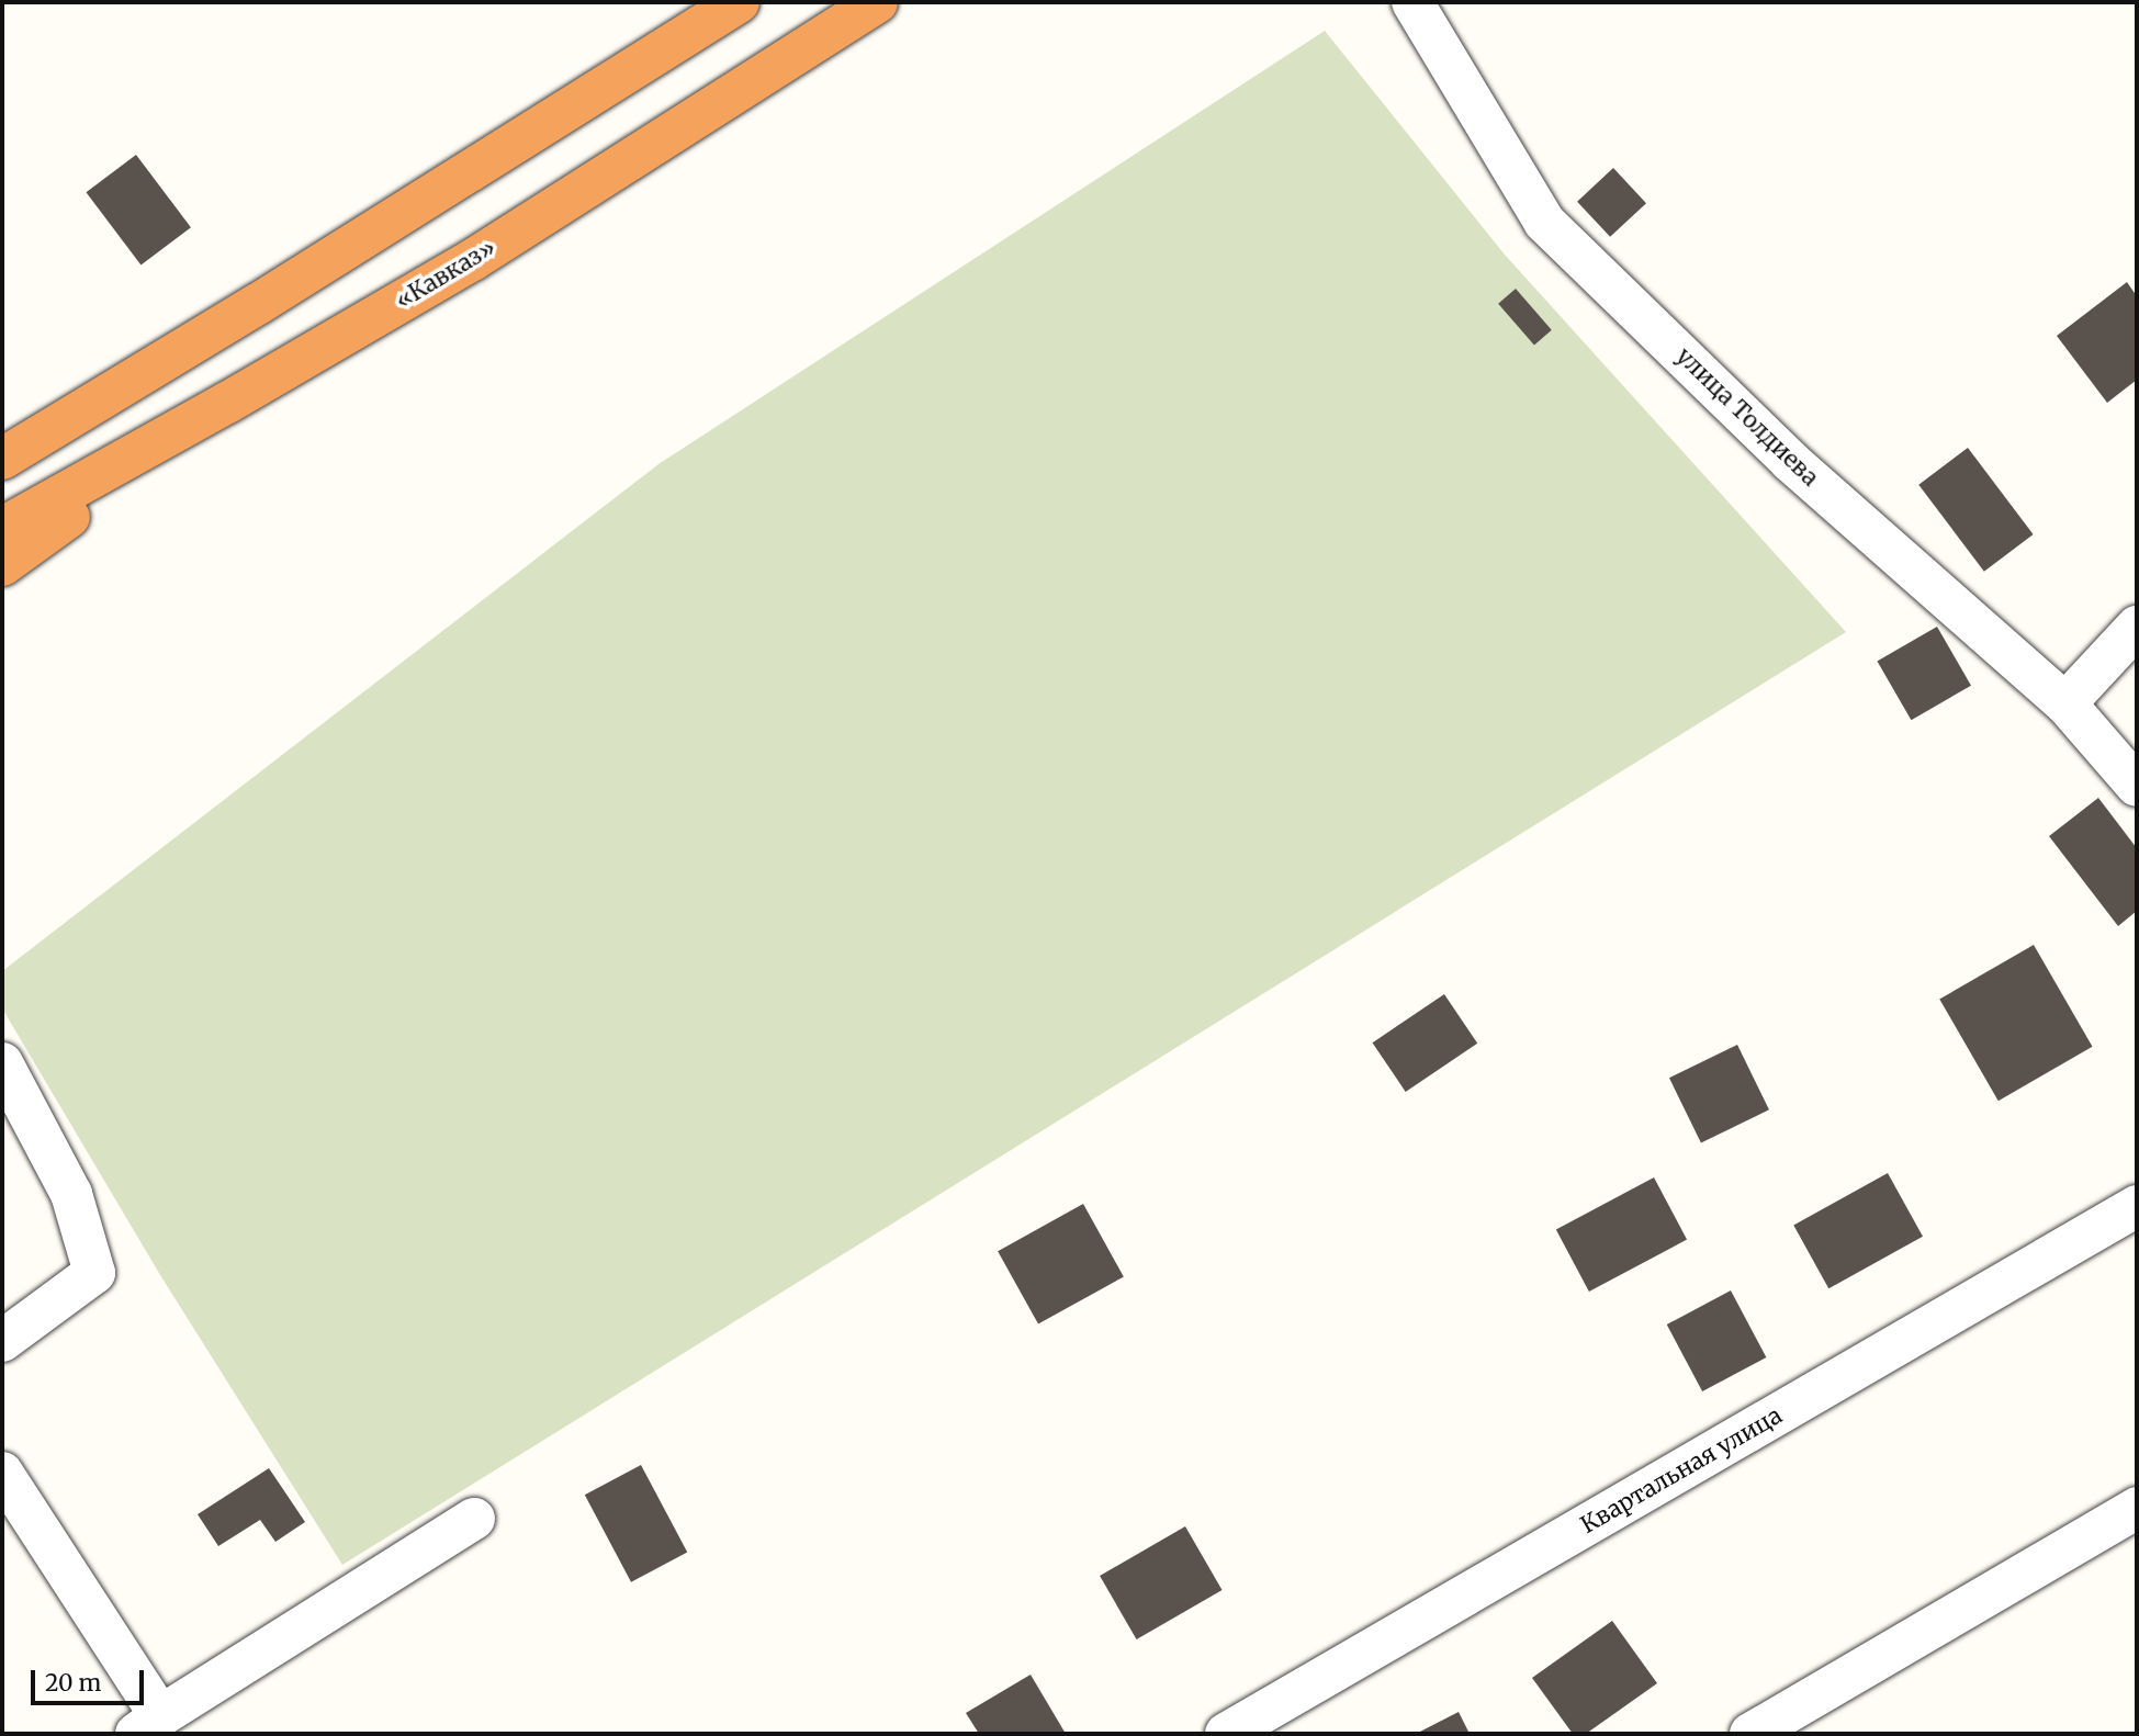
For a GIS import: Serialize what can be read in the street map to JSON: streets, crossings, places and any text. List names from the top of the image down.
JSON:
{
  "streets": {
    "highway": ["«Кавказ»"],
    "street": ["улица Толдиева", "Квартальная улица"]
  },
  "scale_bar": "20 m"
}
